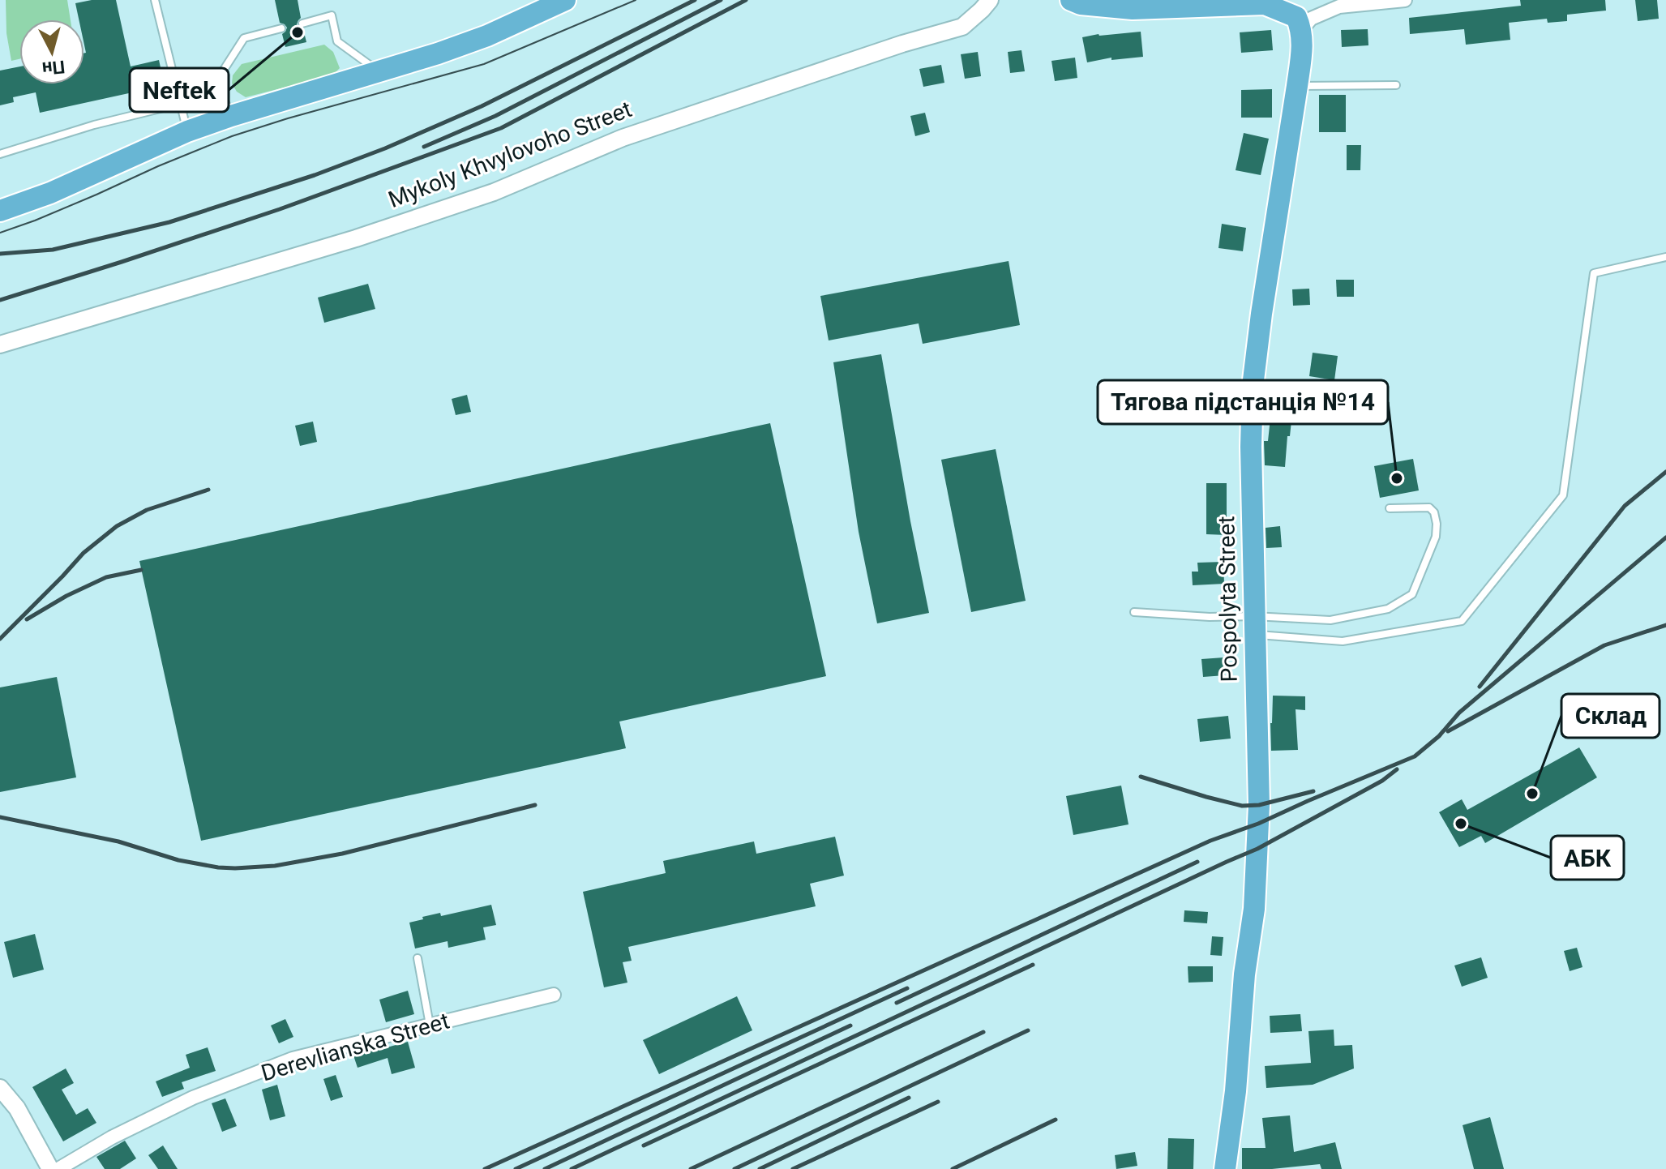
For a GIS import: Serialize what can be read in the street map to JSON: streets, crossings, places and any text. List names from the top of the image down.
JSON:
{
  "streets": {
    "highway": ["Pospolyta Street"],
    "street": ["Mykoly Khvylovoho Street", "Derevlianska Street"]
  },
  "places": [
    "Neftek",
    "Тягова пiдстанцiя №14",
    "Склад",
    "АБК"
  ],
  "north": "bottom"
}
